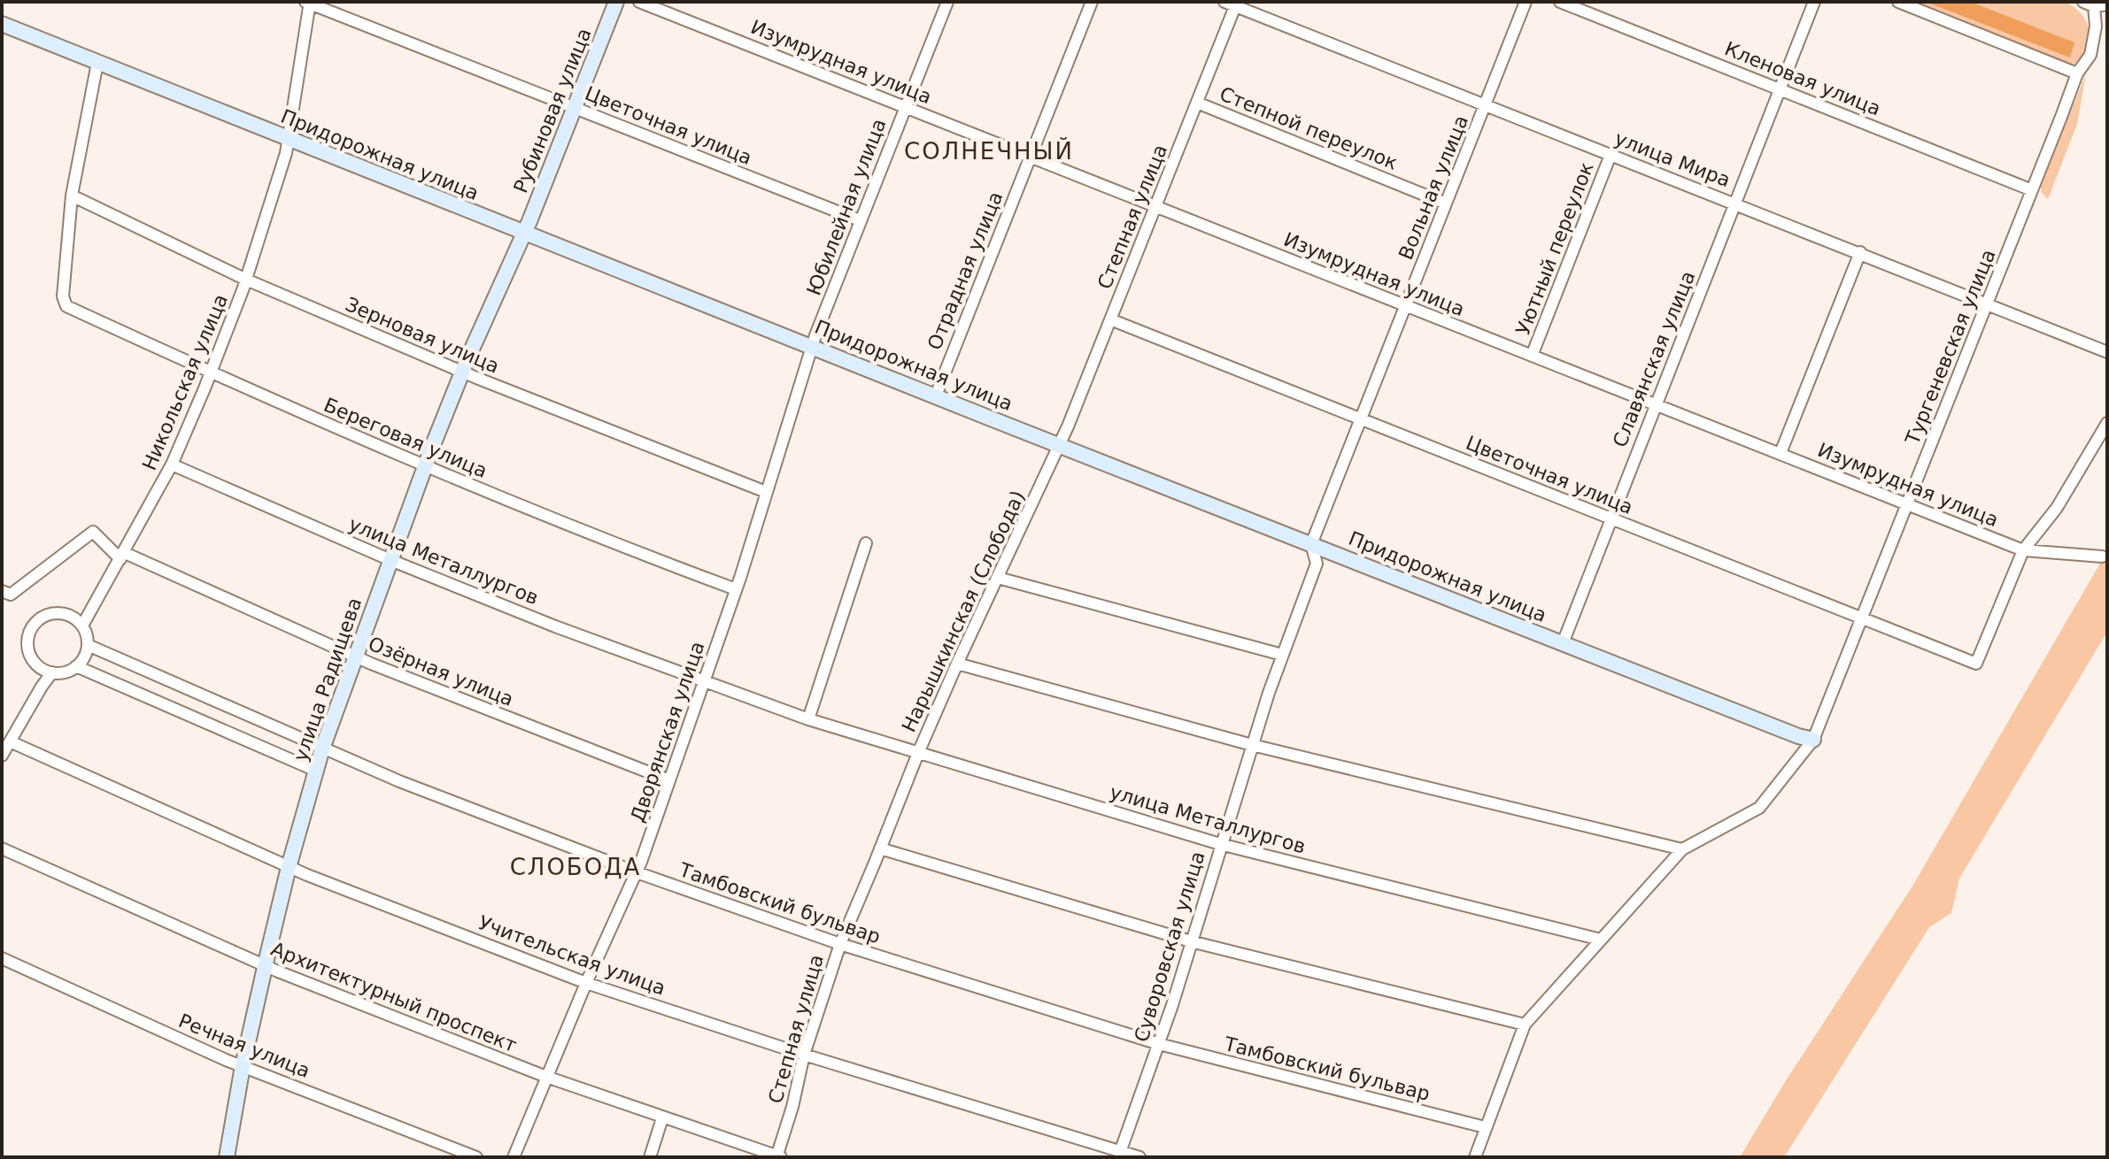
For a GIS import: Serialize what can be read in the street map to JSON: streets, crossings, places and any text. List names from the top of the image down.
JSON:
{
  "streets": {
    "street": [
      "Изумрудная улица",
      "Кленовая улица",
      "Рубиновая улица",
      "Цветочная улица",
      "Степной переулок",
      "Придорожная улица",
      "улица Мира",
      "Вольная улица",
      "Юбилейная улица",
      "Степная улица",
      "Уютный переулок",
      "Отрадная улица",
      "Зерновая улица",
      "Тургеневская улица",
      "Славянская улица",
      "Никольская улица",
      "Береговая улица",
      "улица Металлургов",
      "Нарышкинская (Слобода)",
      "Озёрная улица",
      "улица Радищева",
      "Дворянская улица",
      "Тамбовский бульвар",
      "Суворовская улица",
      "Учительская улица",
      "Архитектурный проспект",
      "Речная улица"
    ]
  },
  "crossings": [
    ["Изумрудная улица", "Цветочная улица"],
    ["Изумрудная улица", "Вольная улица"],
    ["Изумрудная улица", "Юбилейная улица"],
    ["Изумрудная улица", "Степная улица"],
    ["Изумрудная улица", "Уютный переулок"],
    ["Изумрудная улица", "Отрадная улица"],
    ["Изумрудная улица", "Тургеневская улица"],
    ["Изумрудная улица", "Славянская улица"],
    ["Кленовая улица", "Тургеневская улица"],
    ["Кленовая улица", "Славянская улица"],
    ["Рубиновая улица", "Цветочная улица"],
    ["Рубиновая улица", "Придорожная улица"],
    ["Рубиновая улица", "улица Радищева"],
    ["Цветочная улица", "Вольная улица"],
    ["Цветочная улица", "Юбилейная улица"],
    ["Цветочная улица", "Степная улица"],
    ["Цветочная улица", "Тургеневская улица"],
    ["Цветочная улица", "Славянская улица"],
    ["Цветочная улица", "Никольская улица"],
    ["Степной переулок", "Вольная улица"],
    ["Степной переулок", "Степная улица"],
    ["Придорожная улица", "Вольная улица"],
    ["Придорожная улица", "Юбилейная улица"],
    ["Придорожная улица", "Степная улица"],
    ["Придорожная улица", "Отрадная улица"],
    ["Придорожная улица", "Тургеневская улица"],
    ["Придорожная улица", "Славянская улица"],
    ["Придорожная улица", "Никольская улица"],
    ["Придорожная улица", "Нарышкинская (Слобода)"],
    ["Придорожная улица", "улица Радищева"],
    ["Придорожная улица", "Дворянская улица"],
    ["Придорожная улица", "Суворовская улица"],
    ["улица Мира", "Вольная улица"],
    ["улица Мира", "Степная улица"],
    ["улица Мира", "Уютный переулок"],
    ["улица Мира", "Тургеневская улица"],
    ["улица Мира", "Славянская улица"],
    ["Вольная улица", "Суворовская улица"],
    ["Юбилейная улица", "Дворянская улица"],
    ["Степная улица", "Нарышкинская (Слобода)"],
    ["Степная улица", "Тамбовский бульвар"],
    ["Степная улица", "Учительская улица"],
    ["Степная улица", "Архитектурный проспект"],
    ["Зерновая улица", "Никольская улица"],
    ["Зерновая улица", "Береговая улица"],
    ["Зерновая улица", "улица Радищева"],
    ["Зерновая улица", "Дворянская улица"],
    ["Тургеневская улица", "улица Металлургов"],
    ["Никольская улица", "Береговая улица"],
    ["Никольская улица", "улица Металлургов"],
    ["Никольская улица", "Озёрная улица"],
    ["Никольская улица", "Тамбовский бульвар"],
    ["Береговая улица", "улица Радищева"],
    ["Береговая улица", "Дворянская улица"],
    ["улица Металлургов", "Нарышкинская (Слобода)"],
    ["улица Металлургов", "улица Радищева"],
    ["улица Металлургов", "Дворянская улица"],
    ["улица Металлургов", "Суворовская улица"],
    ["Озёрная улица", "улица Радищева"],
    ["Озёрная улица", "Дворянская улица"],
    ["улица Радищева", "Тамбовский бульвар"],
    ["улица Радищева", "Учительская улица"],
    ["улица Радищева", "Архитектурный проспект"],
    ["улица Радищева", "Речная улица"],
    ["Дворянская улица", "Тамбовский бульвар"],
    ["Дворянская улица", "Учительская улица"],
    ["Дворянская улица", "Архитектурный проспект"],
    ["Тамбовский бульвар", "Суворовская улица"],
    ["Суворовская улица", "Учительская улица"]
  ],
  "districts": ["СОЛНЕЧНЫЙ", "СЛОБОДА"]
}
